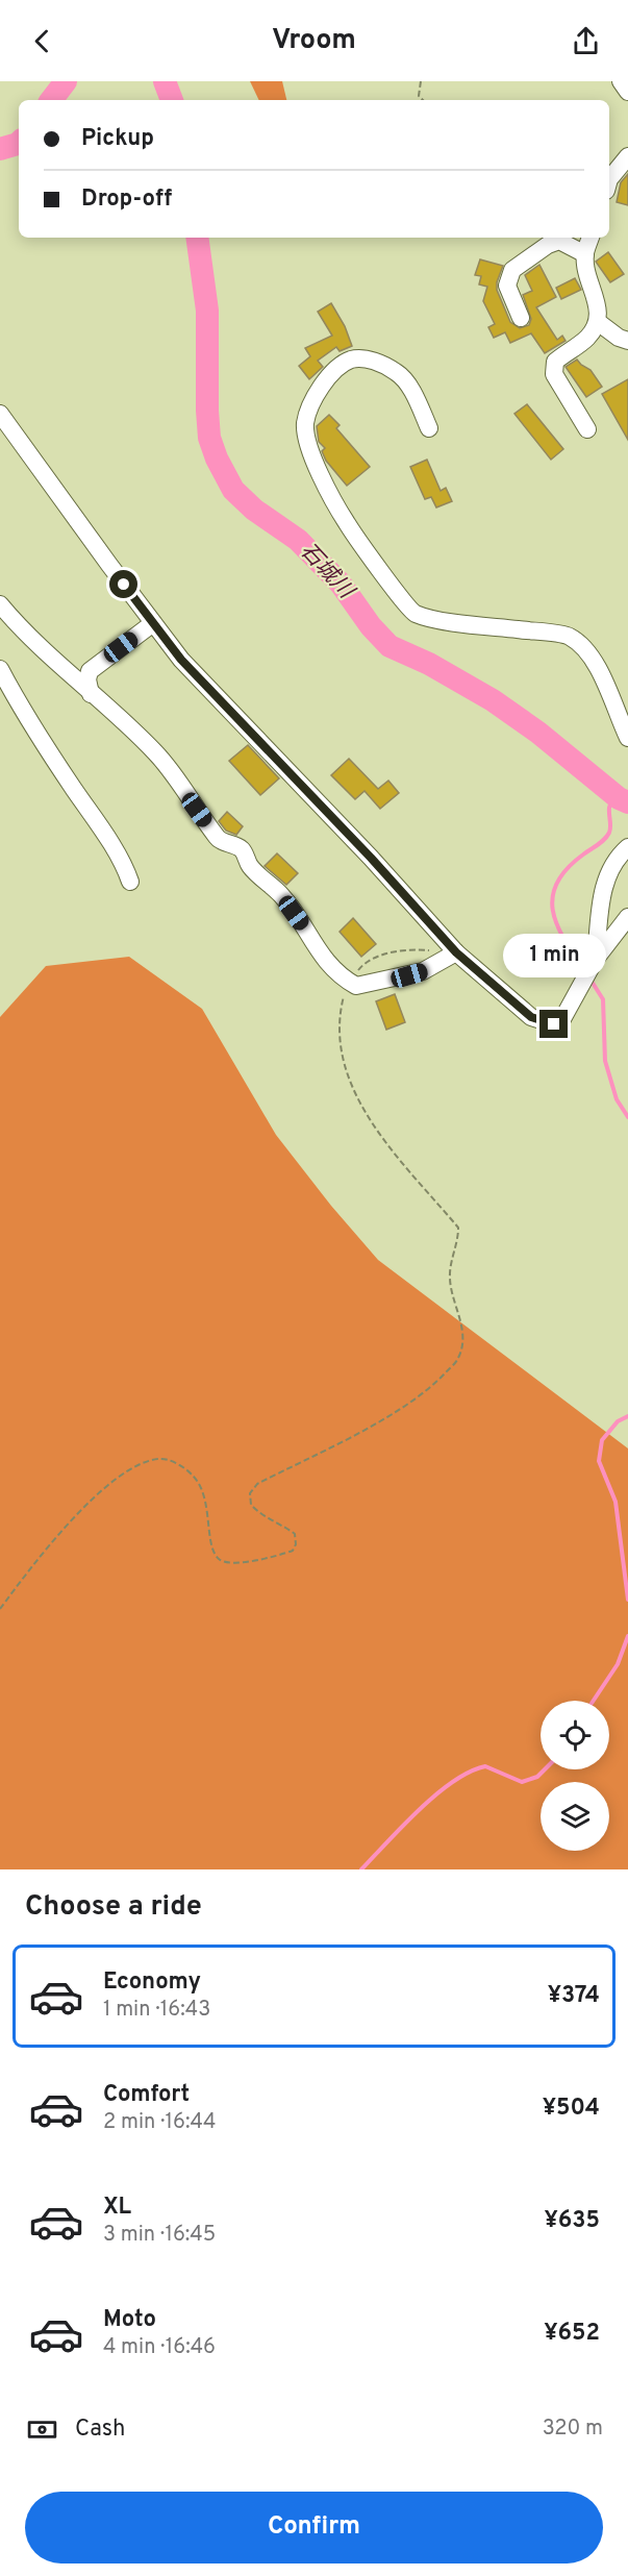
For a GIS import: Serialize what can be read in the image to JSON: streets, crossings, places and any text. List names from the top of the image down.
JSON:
{
  "water": ["石城川"],
  "page": {
    "header": "Vroom",
    "banner": ["Pickup", "Drop-off"],
    "bubble": "1 min",
    "heading": "Choose a ride",
    "list": [
      {
        "name": "Economy",
        "note": "1 min · 16:43",
        "value": "¥374"
      },
      {
        "name": "Comfort",
        "note": "2 min · 16:44",
        "value": "¥504"
      },
      {
        "name": "XL",
        "note": "3 min · 16:45",
        "value": "¥635"
      },
      {
        "name": "Moto",
        "note": "4 min · 16:46",
        "value": "¥652"
      }
    ],
    "pay": ["Cash", "320 m"],
    "buttons": "Confirm"
  }
}
